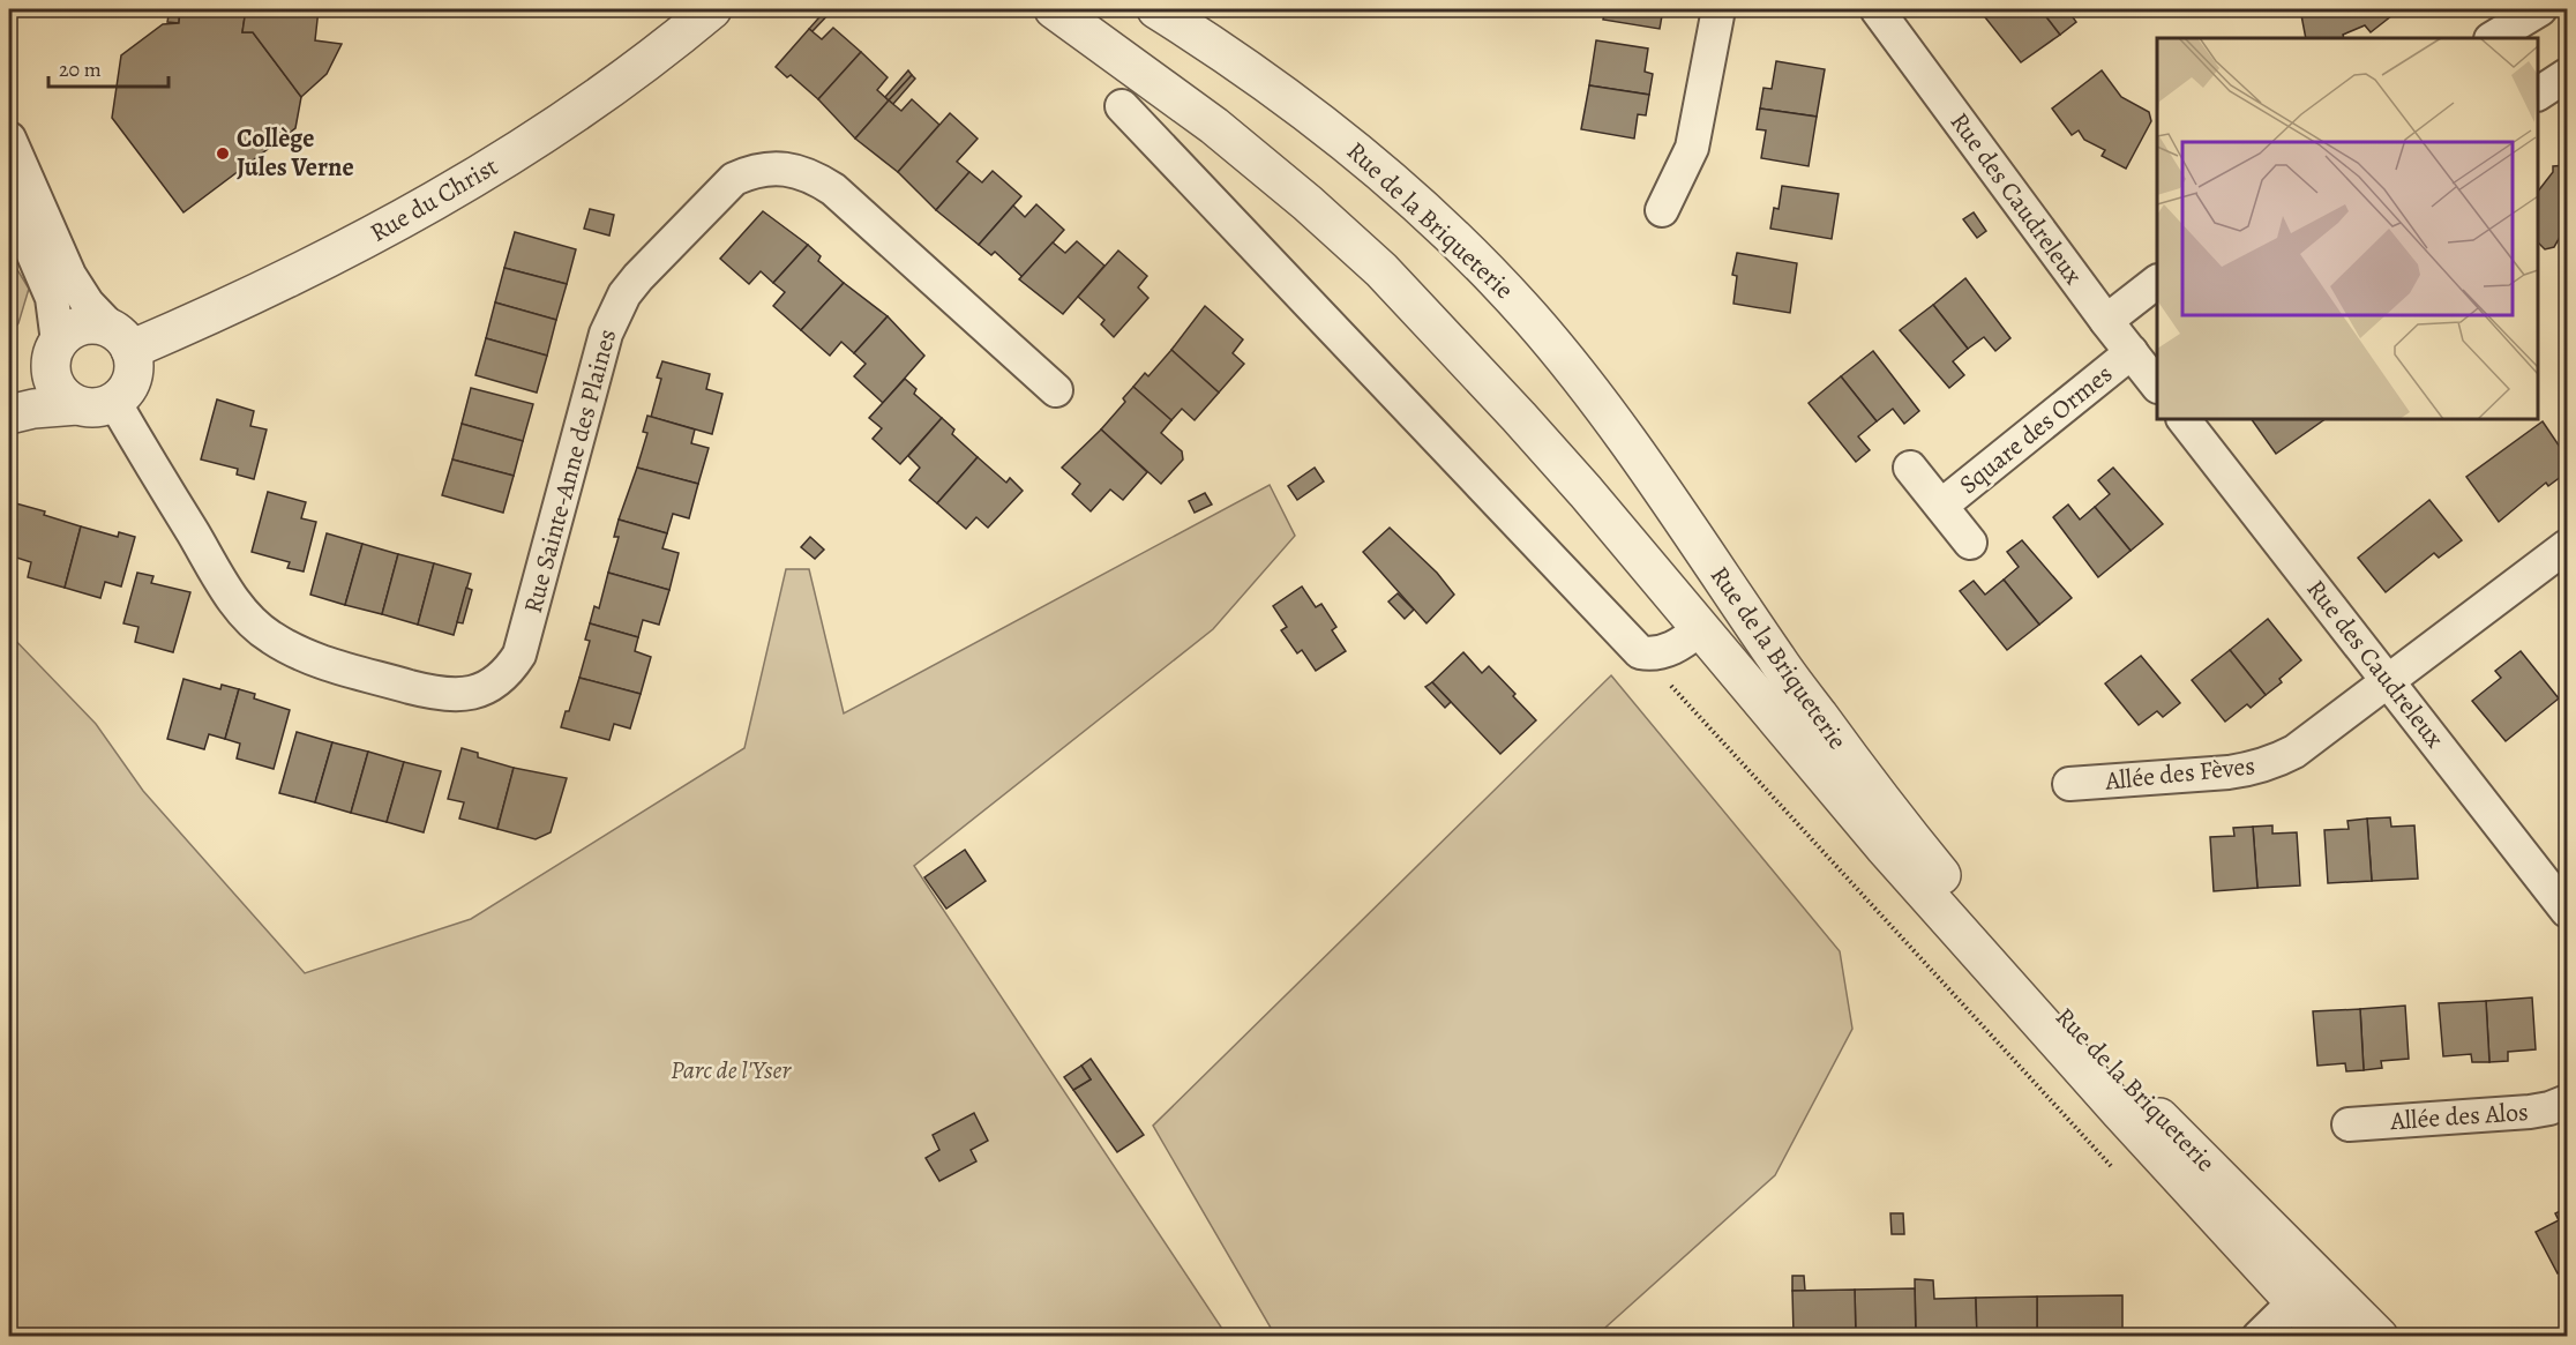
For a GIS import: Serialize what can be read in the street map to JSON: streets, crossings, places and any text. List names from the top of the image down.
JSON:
{
  "streets": {
    "street": [
      "Rue des Caudreleux",
      "Rue du Christ",
      "Rue de la Briqueterie",
      "Square des Ormes",
      "Rue Sainte-Anne des Plaines",
      "Allée des Fèves",
      "Allée des Alos"
    ]
  },
  "crossings": [
    ["Rue des Caudreleux", "Square des Ormes"],
    ["Rue des Caudreleux", "Allée des Fèves"],
    ["Rue du Christ", "Rue Sainte-Anne des Plaines"]
  ],
  "parks": ["Parc de l'Yser"],
  "places": ["Collège Jules Verne"],
  "scale_bar": "20 m"
}
